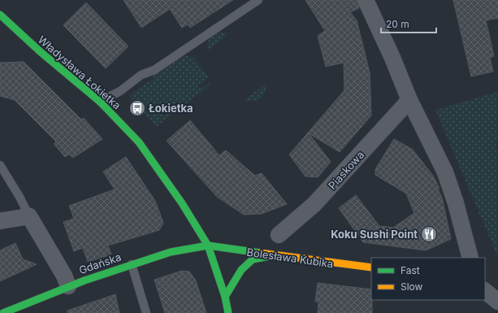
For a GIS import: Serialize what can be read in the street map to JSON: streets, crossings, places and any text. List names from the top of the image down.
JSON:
{
  "streets": {
    "street": [
      "Władysława Łokietka",
      "Piaskowa",
      "Bolesława Kubika",
      "Gdańska"
    ]
  },
  "crossings": [
    ["Władysława Łokietka", "Bolesława Kubika"],
    ["Władysława Łokietka", "Gdańska"],
    ["Bolesława Kubika", "Gdańska"]
  ],
  "places": {
    "bus stop": ["Łokietka"],
    "restaurant": ["Koku Sushi Point"]
  },
  "legend": ["Fast", "Slow"],
  "scale_bar": "20 m"
}
